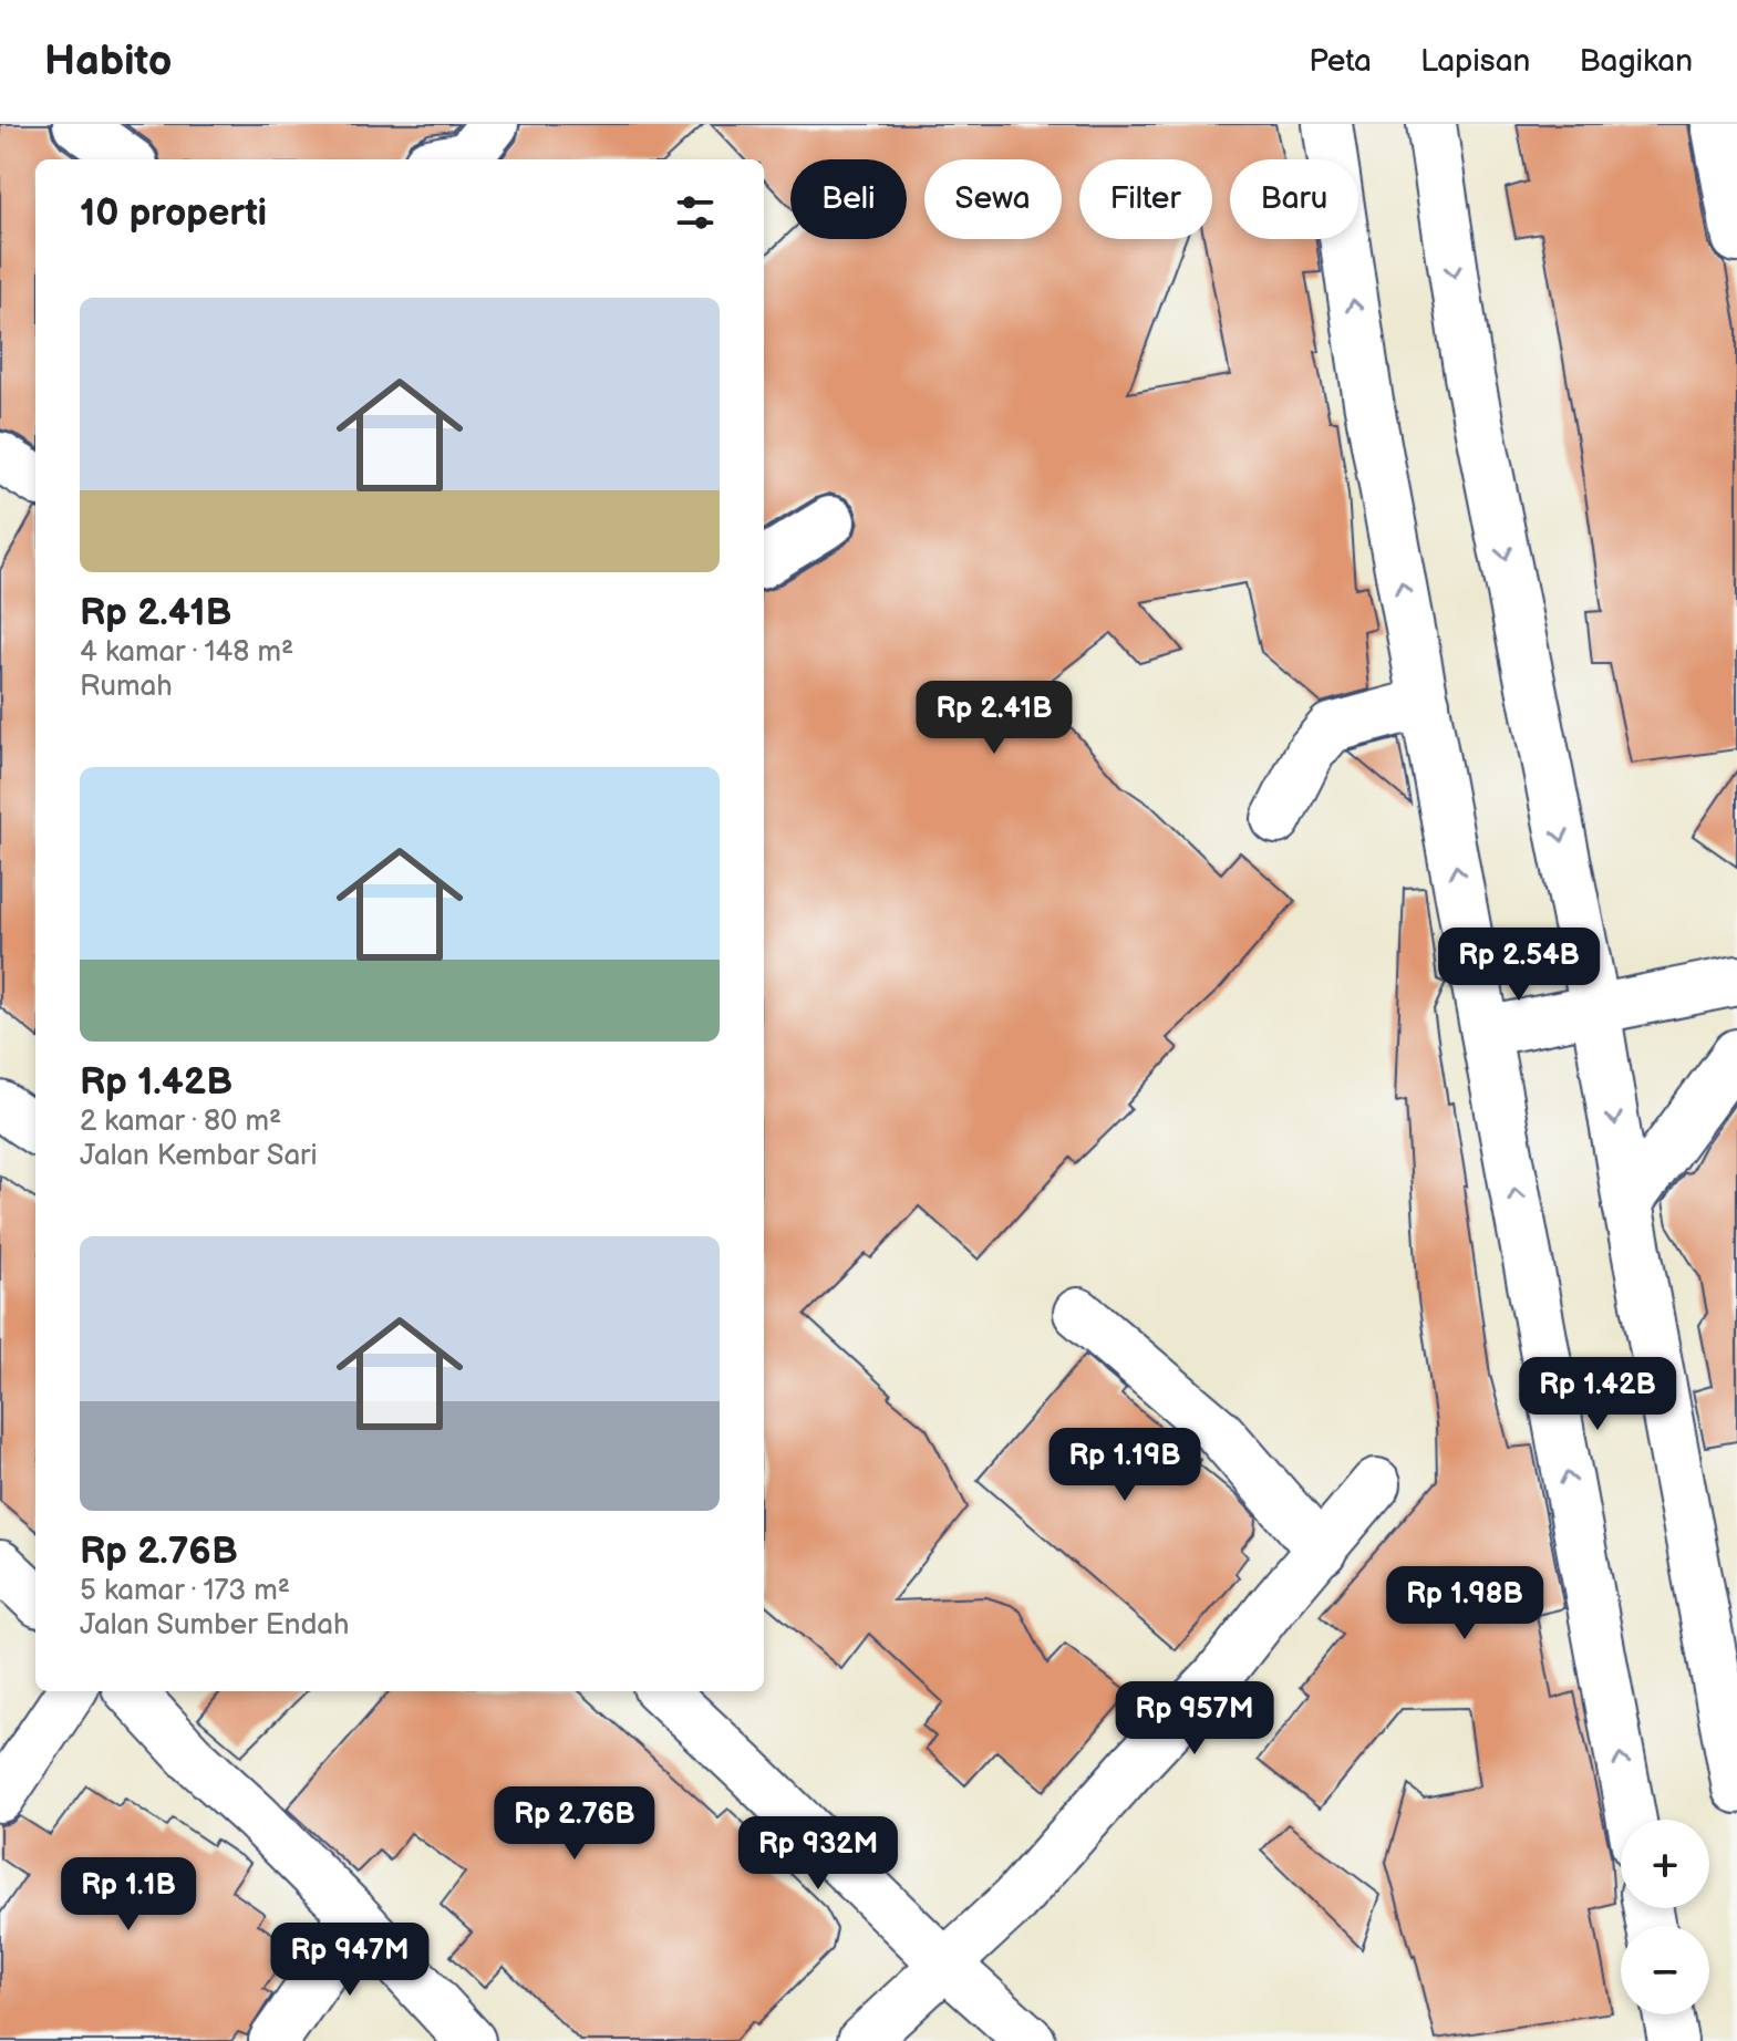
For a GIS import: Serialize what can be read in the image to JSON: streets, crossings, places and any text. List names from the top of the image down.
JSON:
{
  "page": {
    "header": "Habito",
    "nav": ["Peta", "Lapisan", "Bagikan"],
    "chip": [
      "Beli",
      "Sewa",
      "Filter",
      "Baru"
    ],
    "heading": "10 properti",
    "list": [
      {
        "name": "Rp 2.41B",
        "note": "4 kamar · 148 m² · Rumah"
      },
      {
        "name": "Rp 1.42B",
        "note": "2 kamar · 80 m² · Jalan Kembar Sari"
      },
      {
        "name": "Rp 2.76B",
        "note": "5 kamar · 173 m² · Jalan Sumber Endah"
      }
    ],
    "price": [
      "Rp 2.41B",
      "Rp 2.54B",
      "Rp 1.42B",
      "Rp 1.19B",
      "Rp 1.98B",
      "Rp 957M",
      "Rp 2.76B",
      "Rp 932M",
      "Rp 1.1B",
      "Rp 947M"
    ],
    "map_buttons": ["+", "−"]
  }
}
